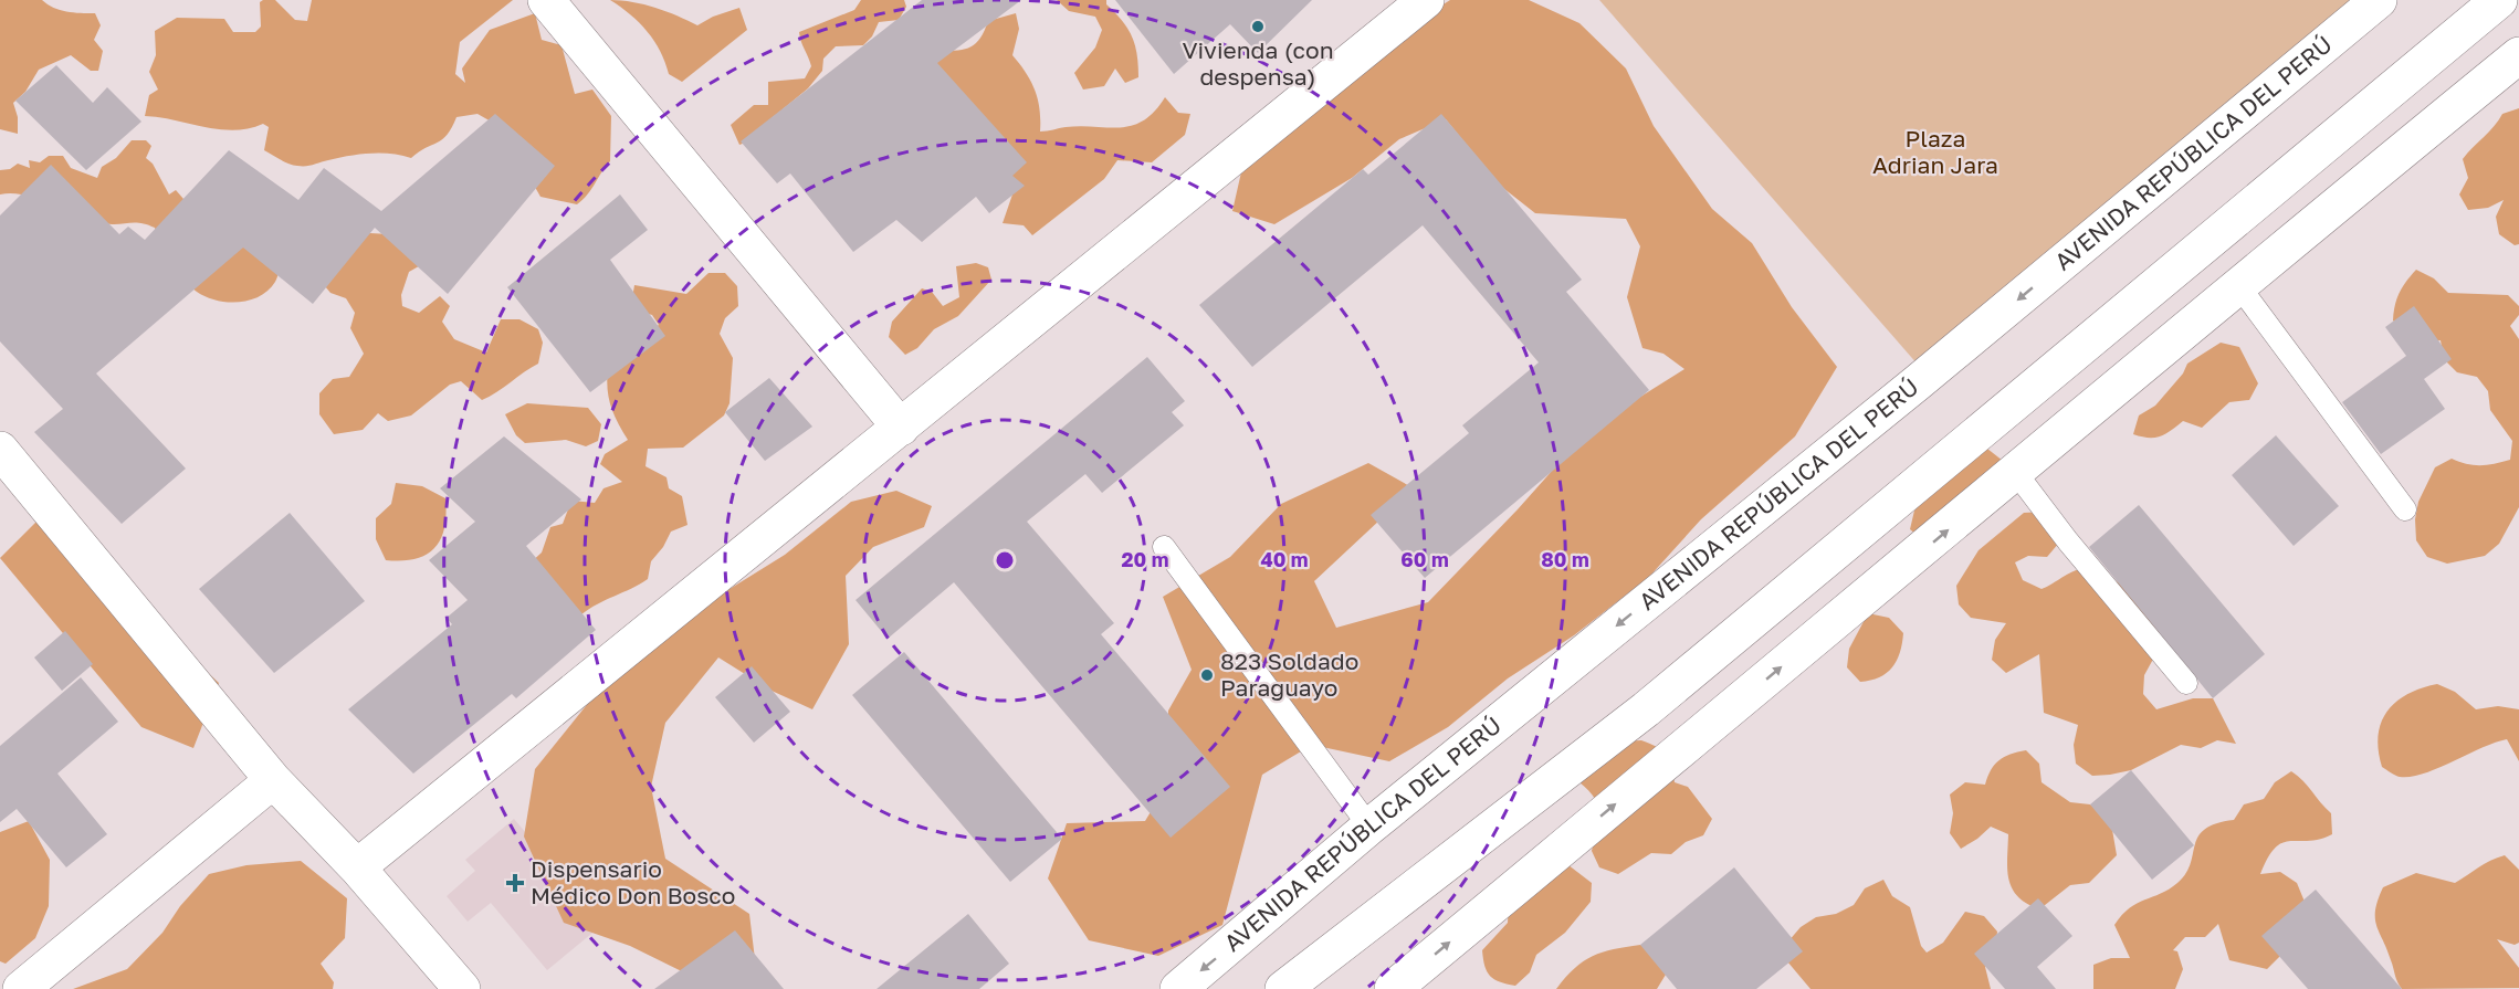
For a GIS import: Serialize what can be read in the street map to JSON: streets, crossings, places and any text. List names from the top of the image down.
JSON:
{
  "streets": {
    "main road": ["AVENIDA REPÚBLICA DEL PERÚ"]
  },
  "parks": ["Plaza Adrian Jara"],
  "places": {
    "other": ["Vivienda (con despensa)", "823 Soldado Paraguayo"],
    "health": ["Dispensario Médico Don Bosco"]
  },
  "rings": [
    "20 m",
    "40 m",
    "60 m",
    "80 m"
  ]
}
